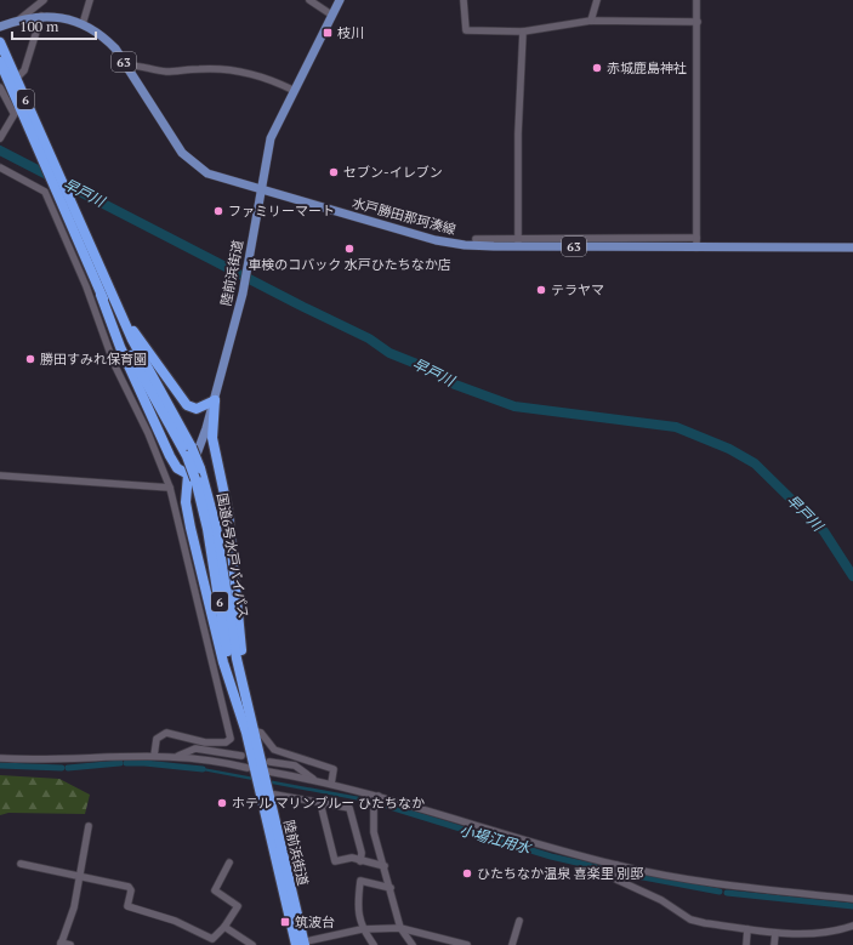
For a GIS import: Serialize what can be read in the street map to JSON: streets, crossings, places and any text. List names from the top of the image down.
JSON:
{
  "streets": {
    "highway": ["6", "陸前浜街道", "国道6号水戸バイパス"],
    "main road": ["63", "水戸勝田那珂湊線"]
  },
  "crossings": [
    ["水戸勝田那珂湊線", "陸前浜街道"],
    ["陸前浜街道", "国道6号水戸バイパス"]
  ],
  "water": ["早戸川", "小場江用水"],
  "places": {
    "transit": ["枝川", "筑波台"],
    "other": [
      "赤城鹿島神社",
      "セブン-イレブン",
      "ファミリーマート",
      "車検のコバック 水戸ひたちなか店",
      "テラヤマ",
      "勝田すみれ保育園",
      "ホテル マリンブルー ひたちなか",
      "ひたちなか温泉 喜楽里 別邸"
    ]
  },
  "scale_bar": "100 m"
}
